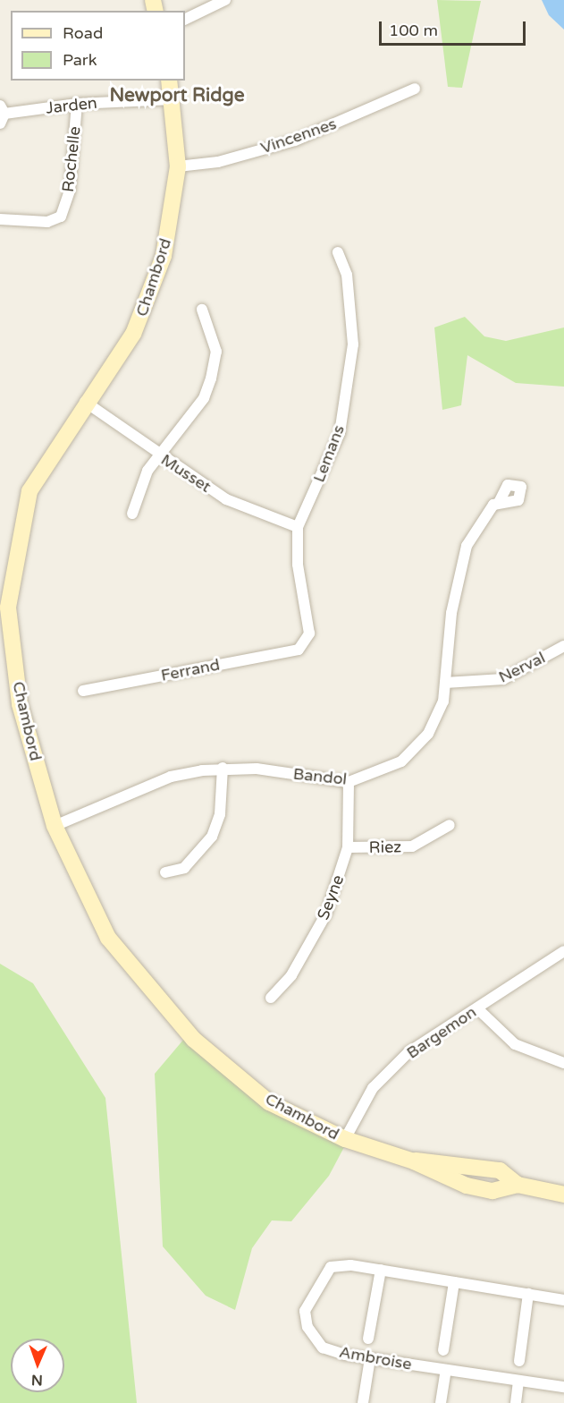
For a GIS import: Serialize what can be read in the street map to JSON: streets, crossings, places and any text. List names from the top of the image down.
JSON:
{
  "streets": {
    "street": [
      "Jarden",
      "Vincennes",
      "Rochelle",
      "Chambord",
      "Lemans",
      "Musset",
      "Nerval",
      "Ferrand",
      "Bandol",
      "Riez",
      "Seyne",
      "Bargemon",
      "Ambroise"
    ]
  },
  "crossings": [
    ["Jarden", "Rochelle"],
    ["Jarden", "Chambord"],
    ["Vincennes", "Chambord"],
    ["Chambord", "Musset"],
    ["Chambord", "Bandol"],
    ["Chambord", "Bargemon"],
    ["Lemans", "Musset"],
    ["Lemans", "Ferrand"],
    ["Nerval", "Bandol"],
    ["Bandol", "Seyne"],
    ["Riez", "Seyne"]
  ],
  "districts": ["Newport Ridge"],
  "legend": ["Road", "Park"],
  "scale_bar": "100 m",
  "north": "bottom"
}
